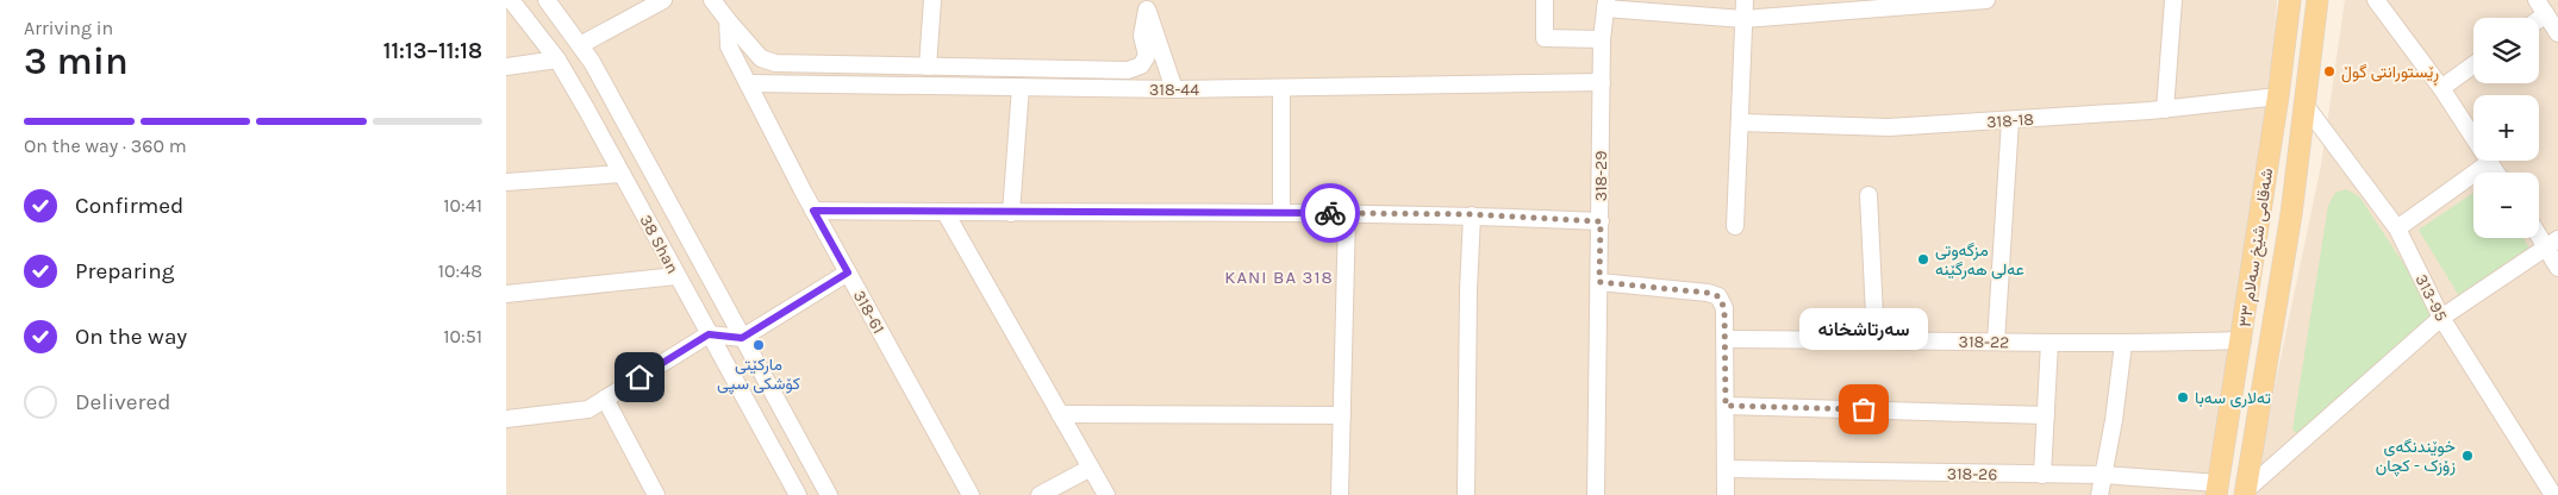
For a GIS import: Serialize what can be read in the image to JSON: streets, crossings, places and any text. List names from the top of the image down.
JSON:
{
  "streets": {
    "main road": ["شەقامی شێخ سەلام ٣٣"],
    "street": [
      "318-44",
      "318-18",
      "318-29",
      "38 Shan",
      "313-95",
      "318-61",
      "318-22",
      "318-26"
    ]
  },
  "crossings": [
    ["318-44", "318-29"],
    ["318-44", "318-61"],
    ["318-18", "شەقامی شێخ سەلام ٣٣"],
    ["شەقامی شێخ سەلام ٣٣", "313-95"],
    ["شەقامی شێخ سەلام ٣٣", "318-22"],
    ["شەقامی شێخ سەلام ٣٣", "318-26"]
  ],
  "districts": ["KANI BA 318"],
  "places": [
    "ڕێستورانتی گوڵ",
    "مزگەوتی عەلی هەرگێنە",
    "مارکێتی کۆشکی سپی",
    "تەلاری سەبا",
    "سەرتاشخانە",
    "خوێندنگەی زۆزک - کچان"
  ],
  "page": {
    "heading": ["3 min", "Arriving in", "11:13–11:18"],
    "map_buttons": ["+", "−"],
    "bar": "On the way · 360 m",
    "list": [
      ["Confirmed", "10:41"],
      ["Preparing", "10:48"],
      ["On the way", "10:51"],
      "Delivered"
    ],
    "bubble": "سەرتاشخانە"
  }
}
